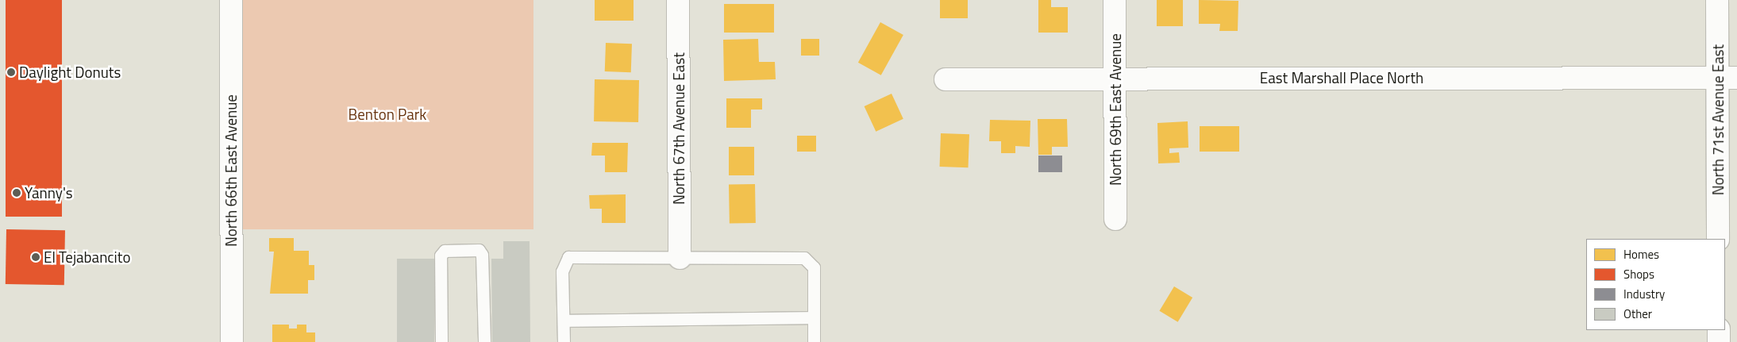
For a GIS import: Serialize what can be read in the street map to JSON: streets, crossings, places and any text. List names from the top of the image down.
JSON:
{
  "streets": {
    "street": [
      "East Marshall Place North",
      "North 69th East Avenue",
      "North 71st Avenue East",
      "North 67th Avenue East",
      "North 66th East Avenue"
    ]
  },
  "crossings": [
    ["East Marshall Place North", "North 69th East Avenue"],
    ["East Marshall Place North", "North 71st Avenue East"]
  ],
  "parks": ["Benton Park"],
  "places": ["Daylight Donuts", "Yanny's", "El Tejabancito"],
  "legend": [
    "Homes",
    "Shops",
    "Industry",
    "Other"
  ]
}
